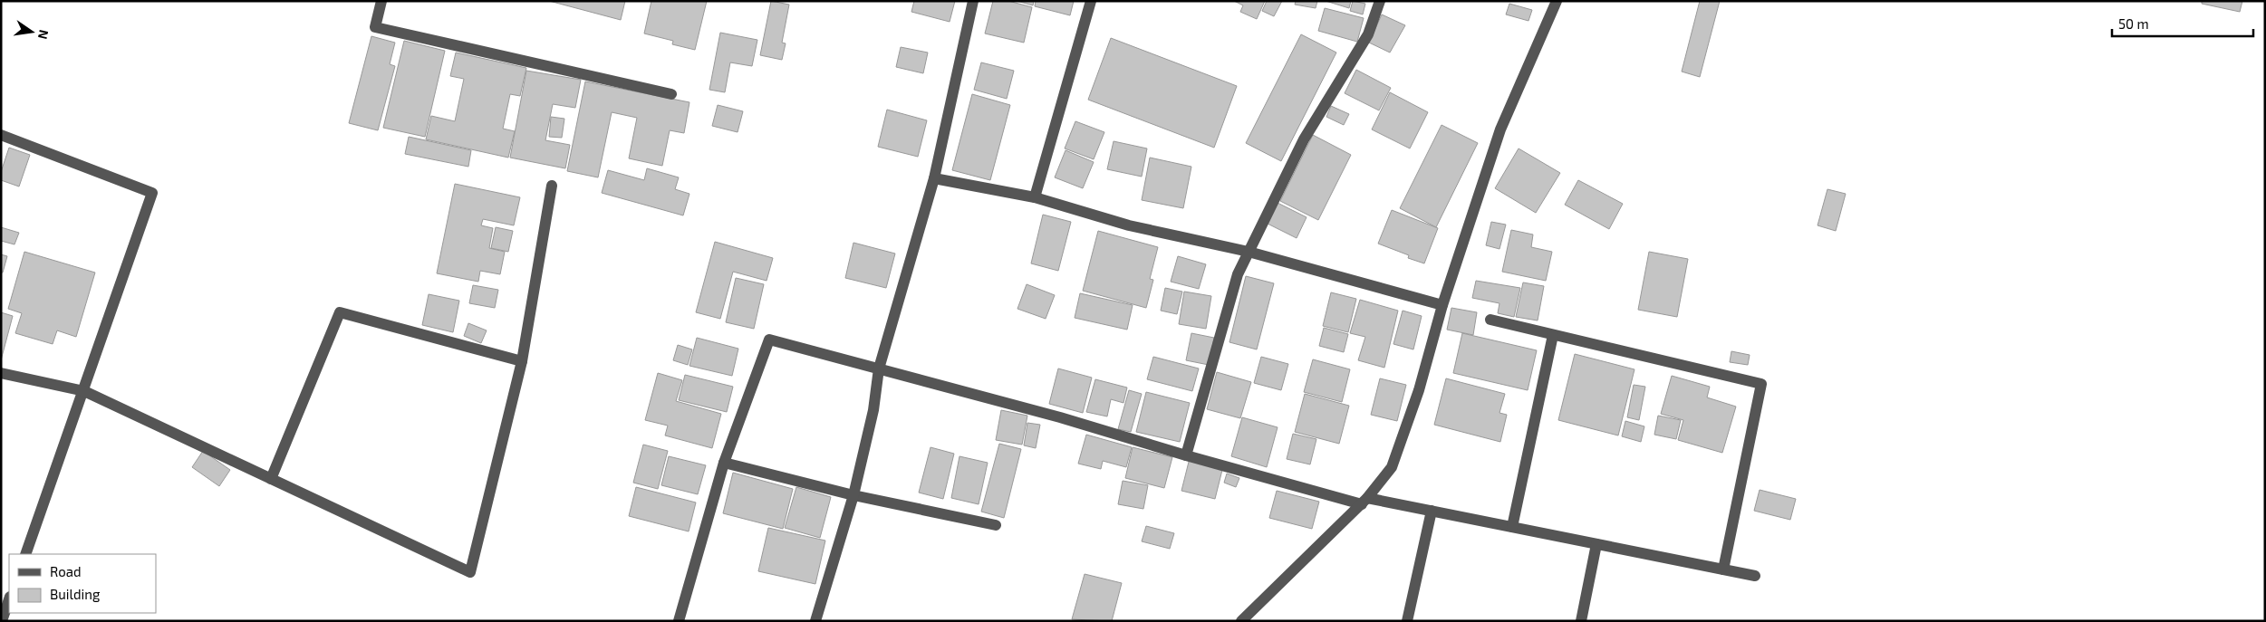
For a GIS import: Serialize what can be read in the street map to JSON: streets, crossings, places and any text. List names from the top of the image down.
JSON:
{
  "legend": ["Road", "Building"],
  "scale_bar": "50 m",
  "north": "right"
}
